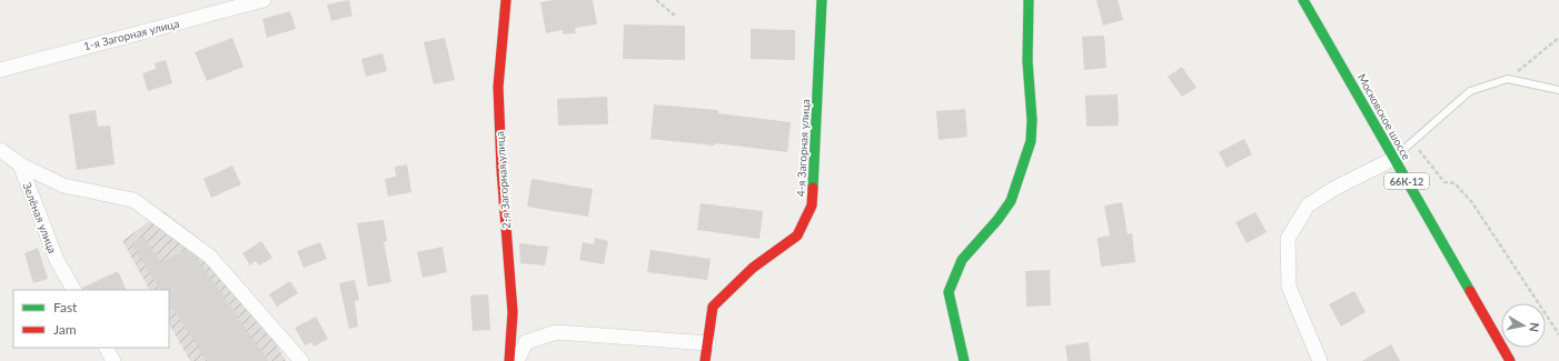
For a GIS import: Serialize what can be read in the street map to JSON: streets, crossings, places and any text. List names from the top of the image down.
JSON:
{
  "streets": {
    "street": [
      "1-я Загорная улица",
      "Московское шоссе",
      "4-я Загорная улица",
      "2-я Загорная улица",
      "66К-12",
      "Зелёная улица"
    ]
  },
  "legend": ["Fast", "Jam"],
  "north": "right"
}
